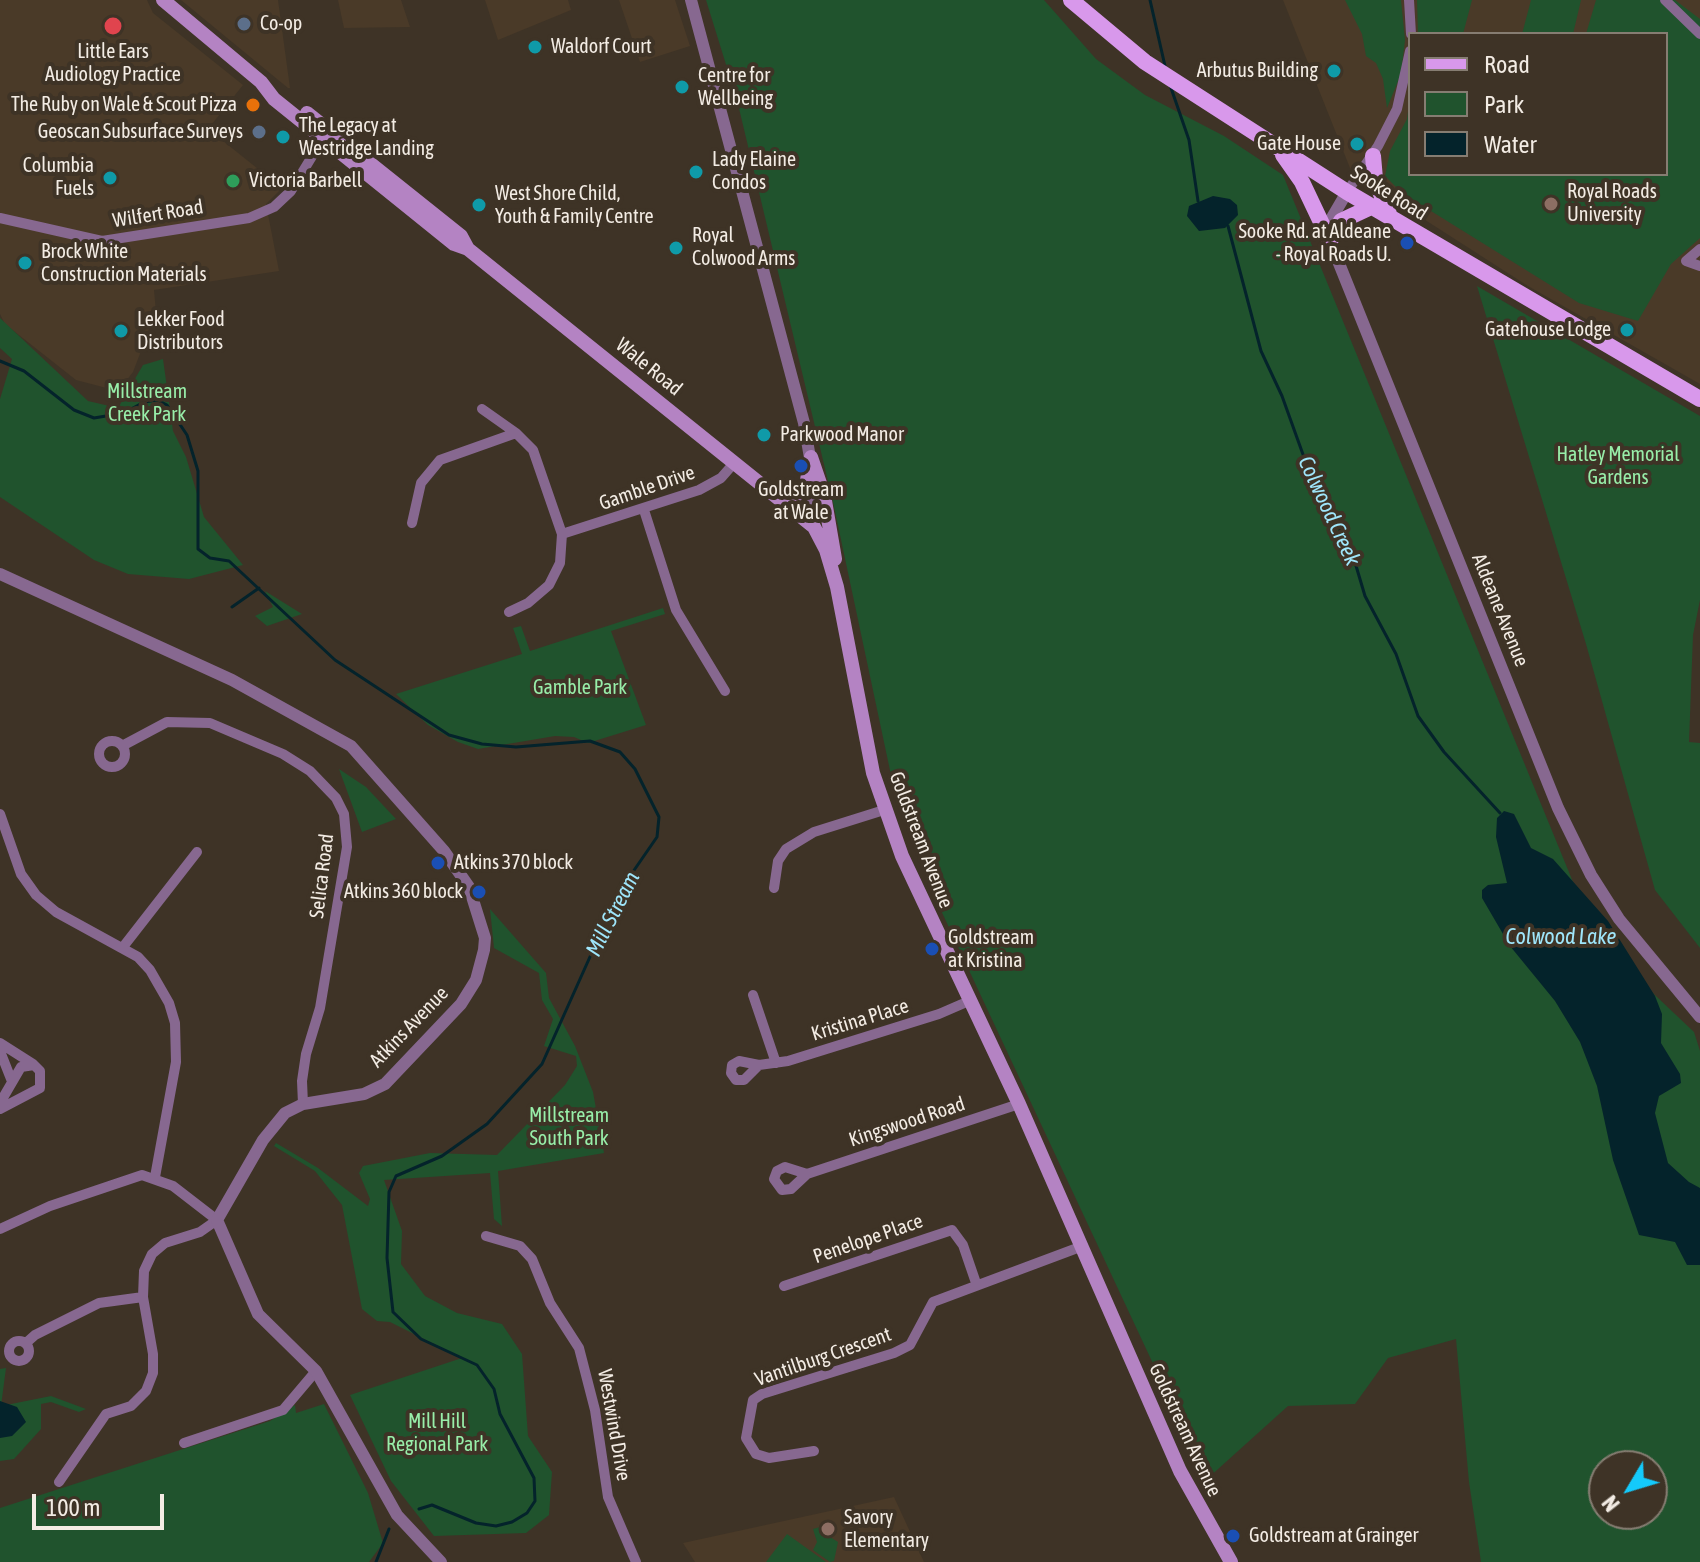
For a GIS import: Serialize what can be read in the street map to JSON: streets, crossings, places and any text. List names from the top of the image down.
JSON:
{
  "streets": {
    "main road": ["Sooke Road", "Wale Road", "Goldstream Avenue"],
    "street": [
      "Wilfert Road",
      "Gamble Drive",
      "Aldeane Avenue",
      "Selica Road",
      "Kristina Place",
      "Atkins Avenue",
      "Kingswood Road",
      "Penelope Place",
      "Vantilburg Crescent",
      "Westwind Drive"
    ]
  },
  "crossings": [
    ["Wilfert Road", "Wale Road"],
    ["Wale Road", "Gamble Drive"],
    ["Wale Road", "Goldstream Avenue"],
    ["Goldstream Avenue", "Kristina Place"],
    ["Goldstream Avenue", "Kingswood Road"],
    ["Goldstream Avenue", "Vantilburg Crescent"],
    ["Selica Road", "Atkins Avenue"],
    ["Penelope Place", "Vantilburg Crescent"]
  ],
  "water": ["Colwood Creek", "Mill Stream", "Colwood Lake"],
  "parks": [
    "Millstream Creek Park",
    "Hatley Memorial Gardens",
    "Gamble Park",
    "Millstream South Park",
    "Mill Hill Regional Park"
  ],
  "places": [
    "Co-op",
    "Little Ears Audiology Practice",
    "Waldorf Court",
    "Arbutus Building",
    "Centre for Wellbeing",
    "The Ruby on Wale & Scout Pizza",
    "Geoscan Subsurface Surveys",
    "The Legacy at Westridge Landing",
    "Gate House",
    "Lady Elaine Condos",
    "Columbia Fuels",
    "Victoria Barbell",
    "Royal Roads University",
    "West Shore Child, Youth & Family Centre",
    "Sooke Rd. at Aldeane - Royal Roads U.",
    "Royal Colwood Arms",
    "Brock White Construction Materials",
    "Gatehouse Lodge",
    "Lekker Food Distributors",
    "Parkwood Manor",
    "Goldstream at Wale",
    "Atkins 370 block",
    "Atkins 360 block",
    "Goldstream at Kristina",
    "Savory Elementary",
    "Goldstream at Grainger"
  ],
  "legend": ["Road", "Park", "Water"],
  "scale_bar": "100 m",
  "north": "bottom left"
}
